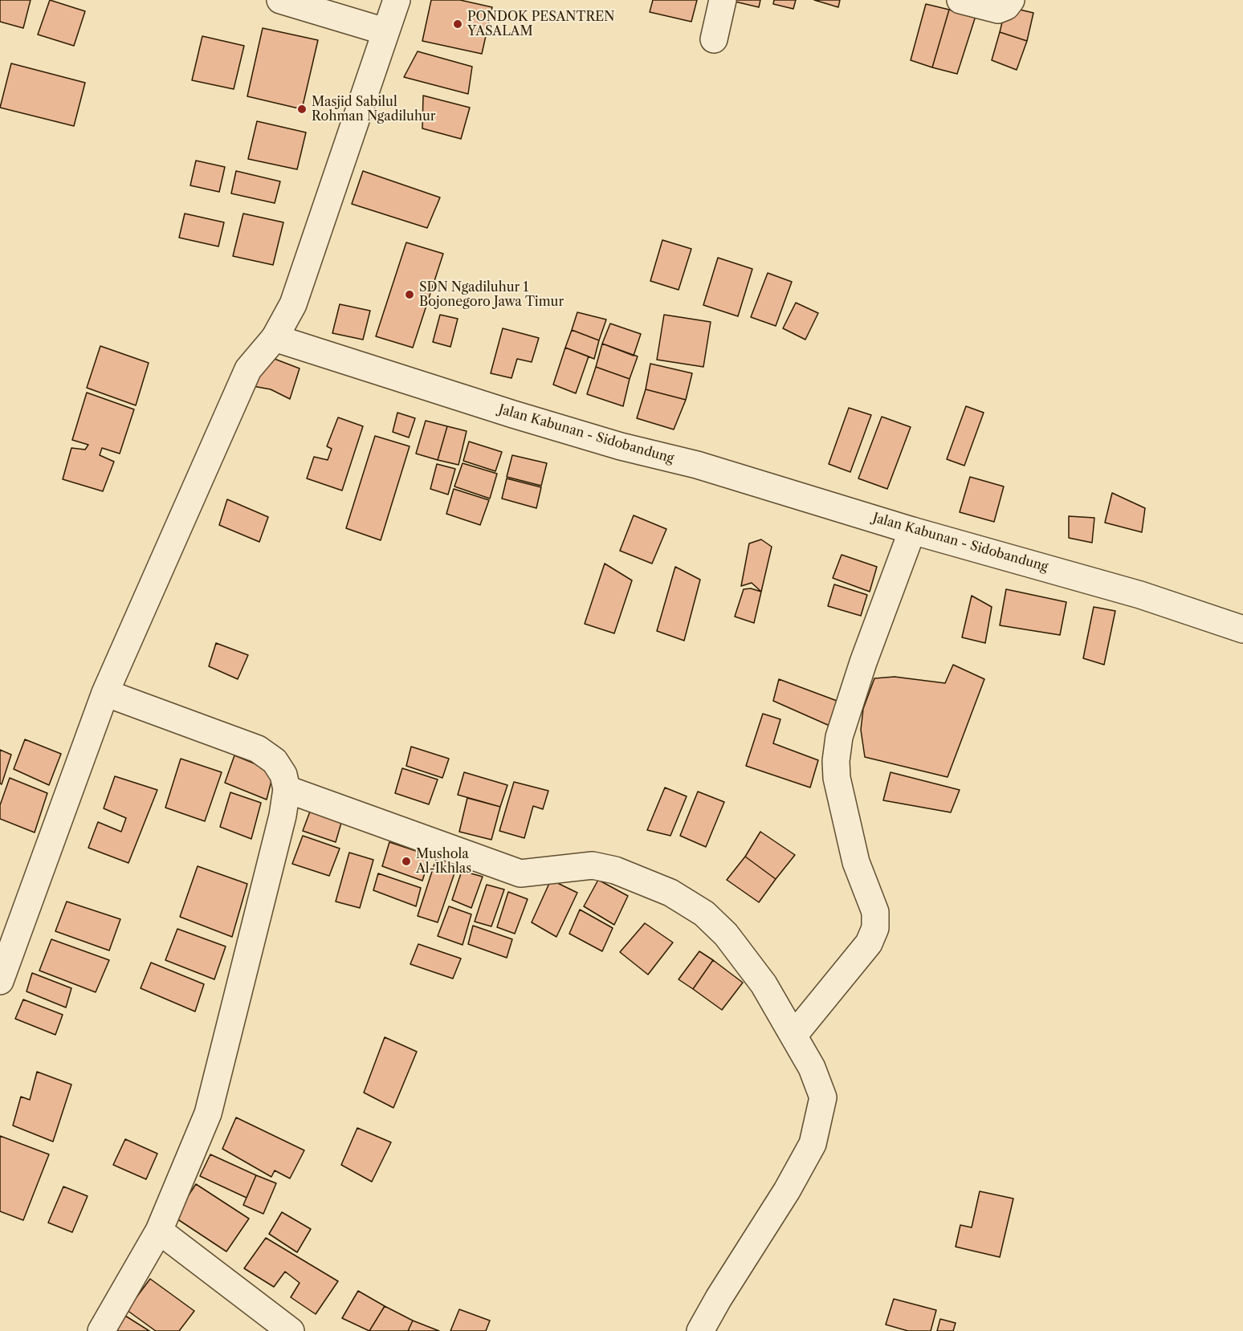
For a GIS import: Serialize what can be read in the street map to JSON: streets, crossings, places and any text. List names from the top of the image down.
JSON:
{
  "streets": {
    "street": ["Jalan Kabunan - Sidobandung"]
  },
  "places": [
    "PONDOK PESANTREN YASALAM",
    "Masjid Sabilul Rohman Ngadiluhur",
    "SDN Ngadiluhur 1 Bojonegoro Jawa Timur",
    "Mushola Al-Ikhlas"
  ]
}
